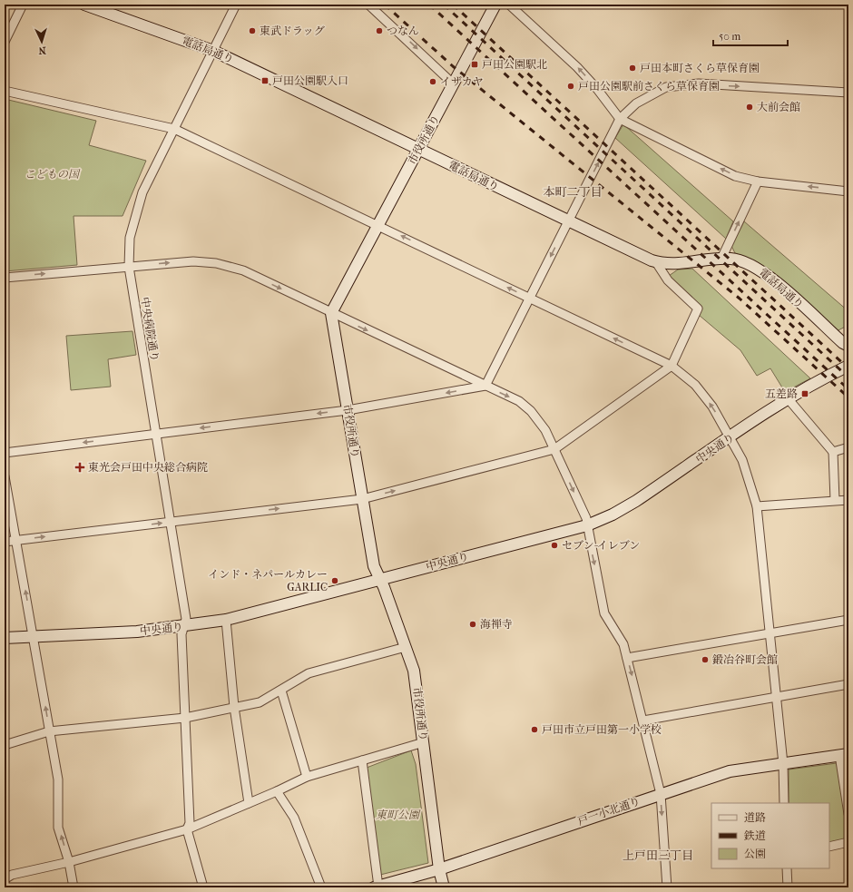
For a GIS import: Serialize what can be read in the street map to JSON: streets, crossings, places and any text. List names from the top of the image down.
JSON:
{
  "streets": {
    "street": [
      "電話局通り",
      "市役所通り",
      "中央病院通り",
      "中央通り",
      "戸一小北通り"
    ]
  },
  "crossings": [
    ["電話局通り", "市役所通り"],
    ["電話局通り", "中央病院通り"],
    ["市役所通り", "中央通り"],
    ["市役所通り", "戸一小北通り"],
    ["中央病院通り", "中央通り"]
  ],
  "districts": ["本町二丁目", "上戸田三丁目"],
  "parks": ["こどもの国", "東町公園"],
  "places": {
    "other": [
      "東武ドラッグ",
      "つなん",
      "戸田本町さくら草保育園",
      "イザカヤ",
      "戸田公園駅前さくら草保育園",
      "大前会館",
      "セブン-イレブン",
      "インド・ネパールカレー GARLIC",
      "海禅寺",
      "鍛冶谷町会館",
      "戸田市立戸田第一小学校"
    ],
    "transit": ["戸田公園駅北", "戸田公園駅入口", "五差路"],
    "health": ["東光会戸田中央総合病院"]
  },
  "legend": ["道路", "鉄道", "公園"],
  "scale_bar": "50 m",
  "north": "bottom"
}
